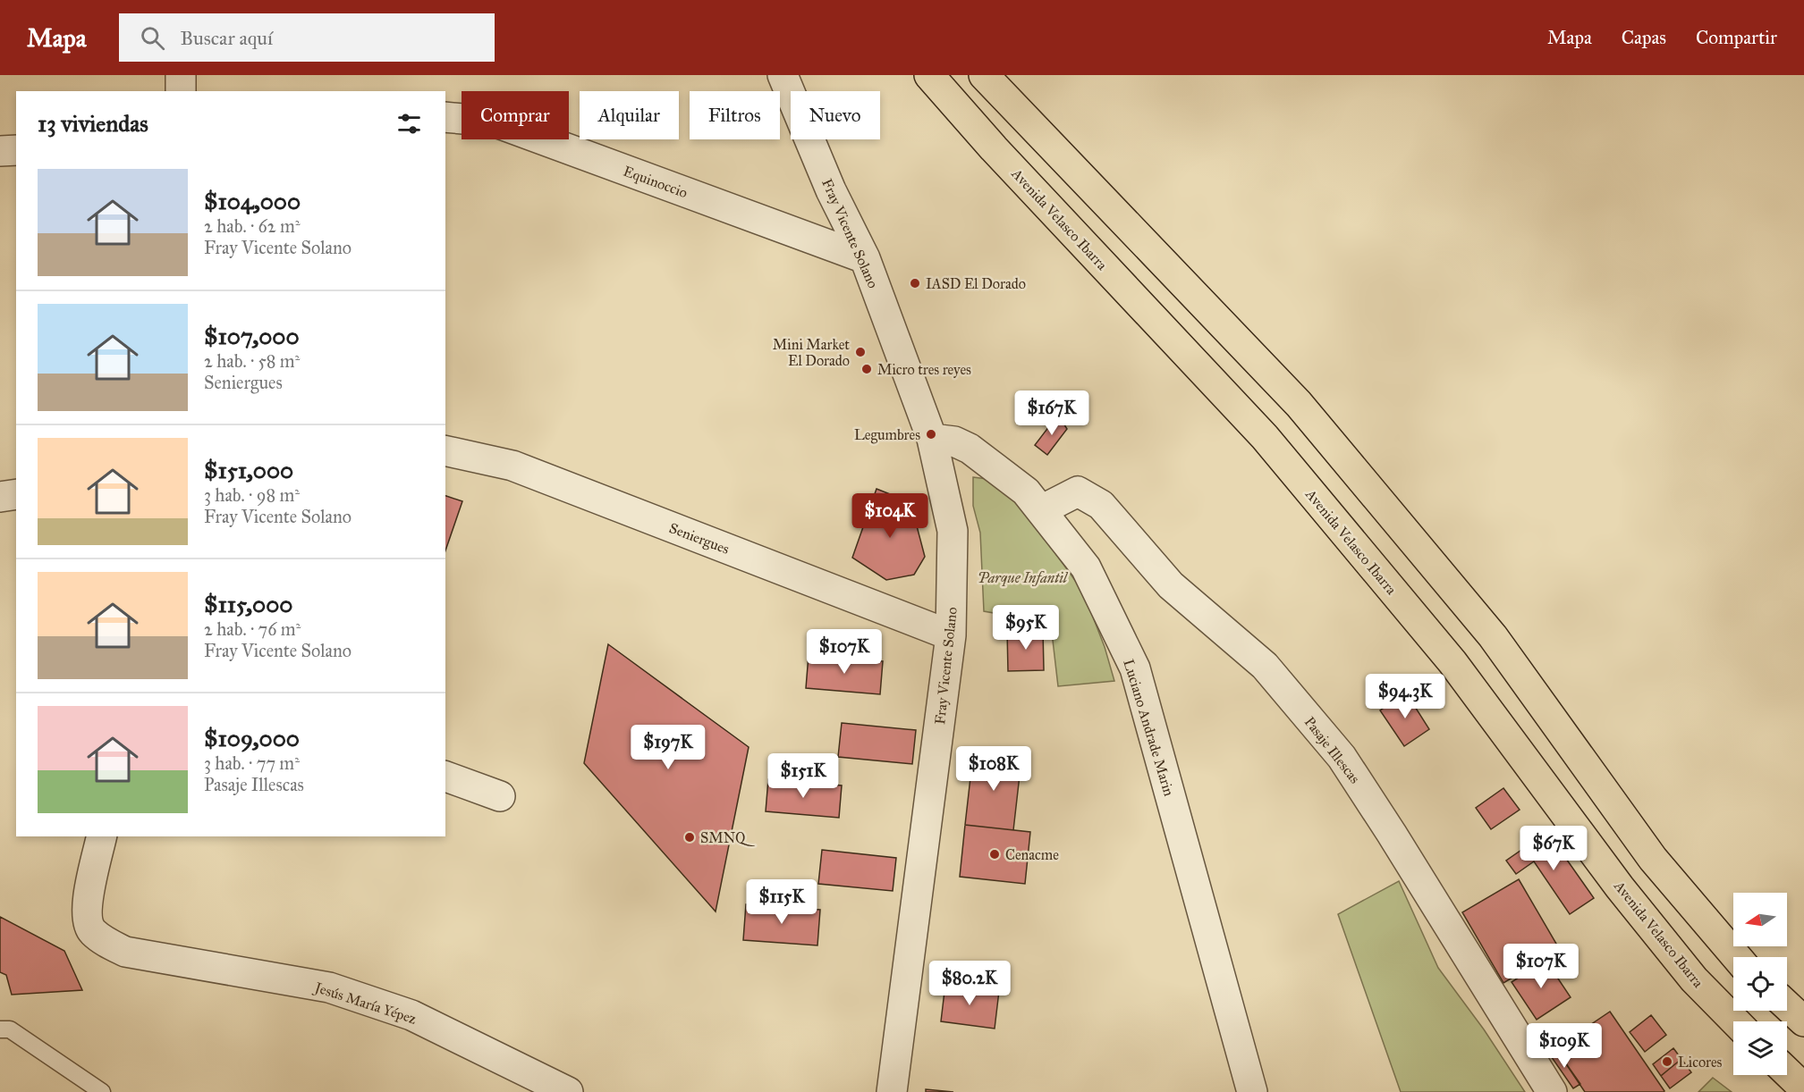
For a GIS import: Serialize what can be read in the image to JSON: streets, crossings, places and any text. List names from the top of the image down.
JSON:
{
  "streets": {
    "main road": ["Avenida Velasco Ibarra"],
    "street": [
      "Equinoccio",
      "Fray Vicente Solano",
      "Seniergues",
      "Luciano Andrade Marin",
      "Pasaje Illescas",
      "Jesús María Yépez"
    ]
  },
  "crossings": [
    ["Equinoccio", "Fray Vicente Solano"],
    ["Fray Vicente Solano", "Seniergues"],
    ["Fray Vicente Solano", "Luciano Andrade Marin"],
    ["Luciano Andrade Marin", "Pasaje Illescas"]
  ],
  "parks": ["Parque Infantil"],
  "places": [
    "IASD El Dorado",
    "Mini Market El Dorado",
    "Micro tres reyes",
    "Legumbres",
    "SMNQ",
    "Cenacme",
    "Licores"
  ],
  "north": "left",
  "page": {
    "header": "Mapa",
    "search": "Buscar aquí",
    "nav": ["Mapa", "Capas", "Compartir"],
    "chip": [
      "Comprar",
      "Alquilar",
      "Filtros",
      "Nuevo"
    ],
    "heading": "13 viviendas",
    "list": [
      {
        "name": "$104,000",
        "note": "2 hab. · 62 m² · Fray Vicente Solano"
      },
      {
        "name": "$107,000",
        "note": "2 hab. · 58 m² · Seniergues"
      },
      {
        "name": "$151,000",
        "note": "3 hab. · 98 m² · Fray Vicente Solano"
      },
      {
        "name": "$115,000",
        "note": "2 hab. · 76 m² · Fray Vicente Solano"
      },
      {
        "name": "$109,000",
        "note": "3 hab. · 77 m² · Pasaje Illescas"
      }
    ],
    "price": [
      "$167K",
      "$104K",
      "$95K",
      "$107K",
      "$94.3K",
      "$197K",
      "$108K",
      "$151K",
      "$67K",
      "$115K",
      "$107K",
      "$80.2K",
      "$109K"
    ]
  }
}
